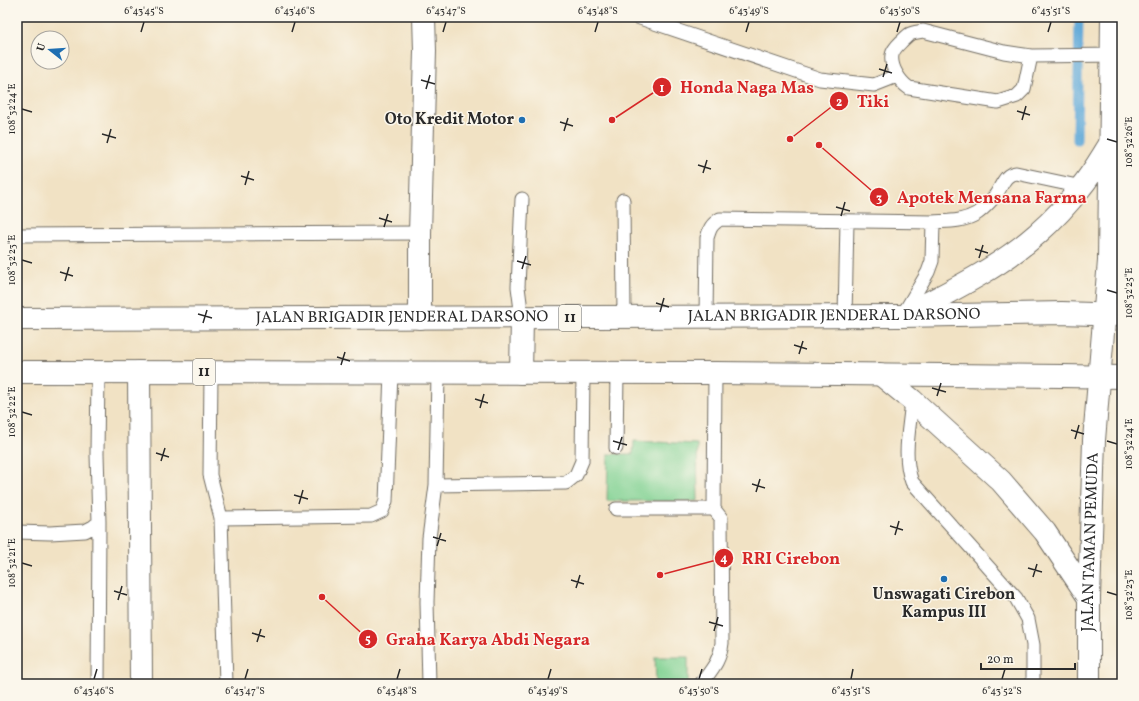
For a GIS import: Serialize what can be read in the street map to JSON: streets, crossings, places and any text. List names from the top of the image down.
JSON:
{
  "streets": {
    "main road": ["JALAN BRIGADIR JENDERAL DARSONO", "11", "JALAN TAMAN PEMUDA"]
  },
  "crossings": [
    ["JALAN BRIGADIR JENDERAL DARSONO", "JALAN TAMAN PEMUDA"],
    ["11", "JALAN TAMAN PEMUDA"]
  ],
  "places": [
    "Oto Kredit Motor",
    "Honda Naga Mas",
    "Tiki",
    "Apotek Mensana Farma",
    "RRI Cirebon",
    "Unswagati Cirebon Kampus III",
    "Graha Karya Abdi Negara"
  ],
  "scale_bar": "20 m",
  "north": "left",
  "coordinates": [
    "6°43'45\"S",
    "6°43'46\"S",
    "6°43'47\"S",
    "6°43'48\"S",
    "6°43'49\"S",
    "6°43'50\"S",
    "6°43'51\"S",
    "108°32'24\"E",
    "108°32'26\"E",
    "108°32'23\"E",
    "108°32'25\"E",
    "108°32'22\"E",
    "108°32'21\"E",
    "6°43'52\"S"
  ]
}
